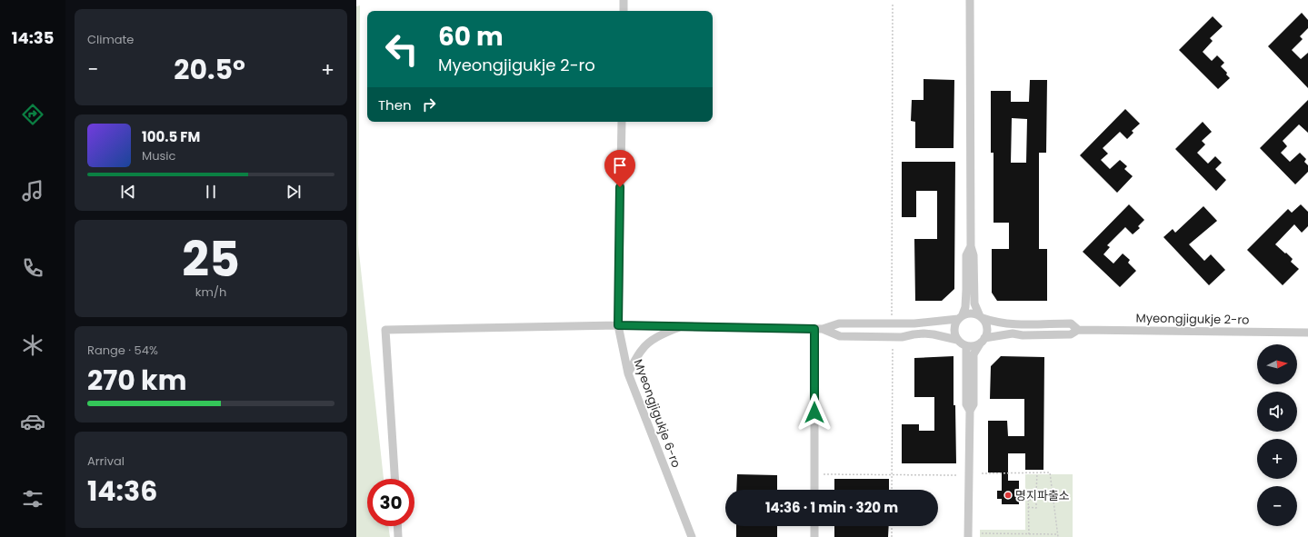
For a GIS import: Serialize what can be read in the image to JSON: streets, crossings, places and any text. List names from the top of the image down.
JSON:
{
  "streets": {
    "street": ["Myeongjigukje 2-ro", "Myeongjigukje 6-ro"]
  },
  "places": ["명지파출소"],
  "north": "right",
  "page": {
    "tabs": "14:35",
    "tile": [
      "Climate",
      ["25", "km/h"],
      ["Range · 54%", "270 km"],
      ["Arrival", "14:36"]
    ],
    "turn": ["60 m", "Myeongjigukje 2-ro"],
    "heat": ["−", "20.5°", "+"],
    "then": "Then",
    "song": ["100.5 FM", "Music"],
    "map_buttons": ["+", "−"],
    "limit": "30",
    "trip": "14:36 · 1 min · 320 m"
  }
}
